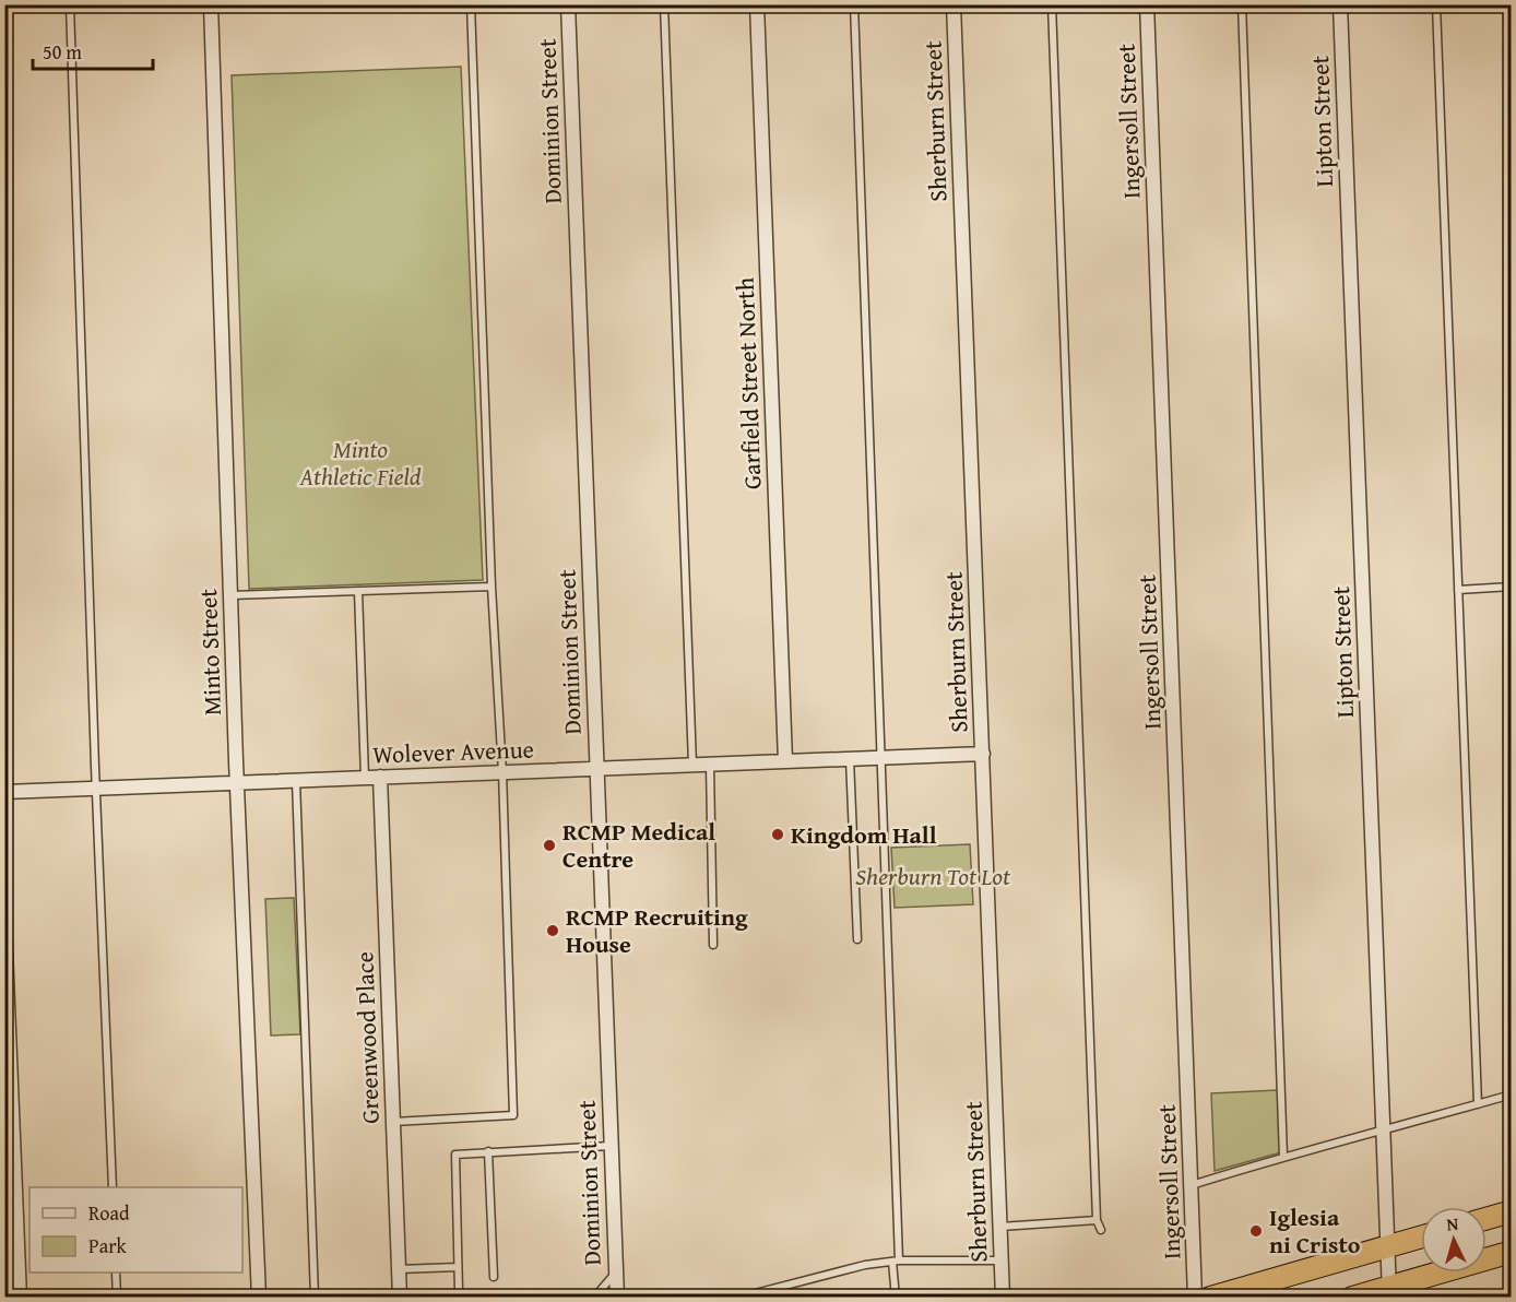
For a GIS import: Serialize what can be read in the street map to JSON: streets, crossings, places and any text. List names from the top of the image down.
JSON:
{
  "streets": {
    "street": [
      "Dominion Street",
      "Sherburn Street",
      "Ingersoll Street",
      "Lipton Street",
      "Garfield Street North",
      "Minto Street",
      "Wolever Avenue",
      "Greenwood Place"
    ]
  },
  "crossings": [
    ["Dominion Street", "Wolever Avenue"],
    ["Sherburn Street", "Wolever Avenue"],
    ["Garfield Street North", "Wolever Avenue"],
    ["Minto Street", "Wolever Avenue"],
    ["Wolever Avenue", "Greenwood Place"]
  ],
  "parks": ["Minto Athletic Field", "Sherburn Tot Lot"],
  "places": [
    "Kingdom Hall",
    "RCMP Medical Centre",
    "RCMP Recruiting House",
    "Iglesia ni Cristo"
  ],
  "legend": ["Road", "Park"],
  "scale_bar": "50 m",
  "north": "top"
}
